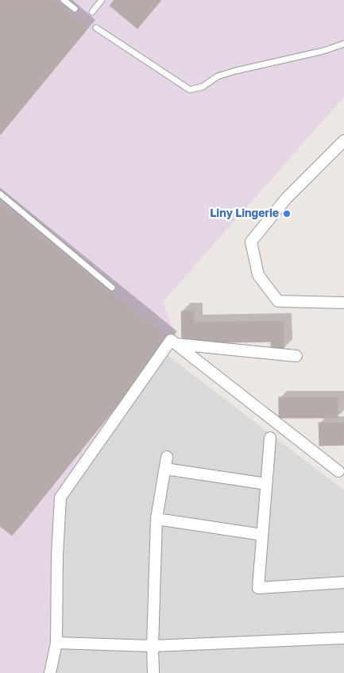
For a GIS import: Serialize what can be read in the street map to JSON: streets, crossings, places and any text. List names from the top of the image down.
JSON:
{
  "places": ["Liny Lingerie"]
}
